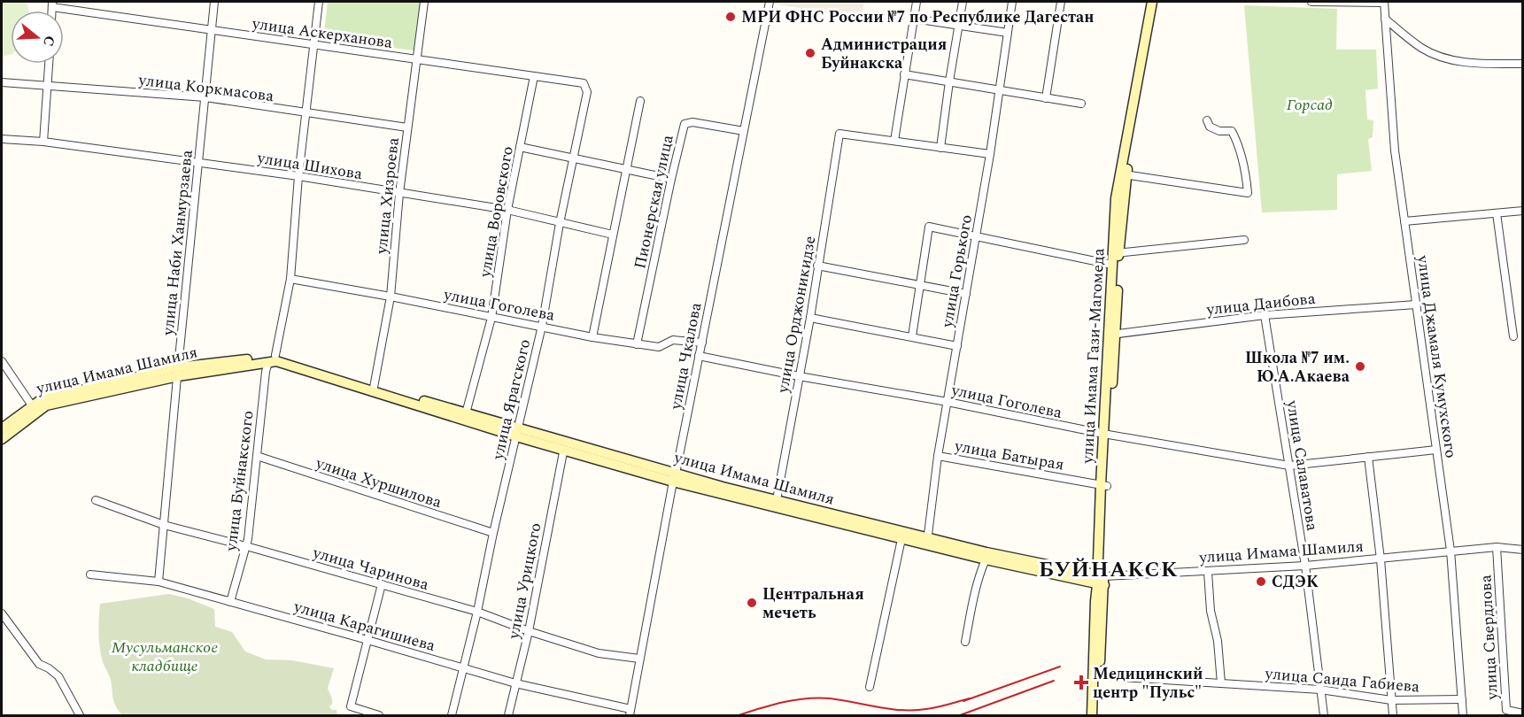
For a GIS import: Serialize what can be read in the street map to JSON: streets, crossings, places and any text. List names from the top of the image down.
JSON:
{
  "streets": {
    "main road": ["улица Имама Гази-Магомеда", "улица Имама Шамиля"],
    "street": [
      "улица Аскерханова",
      "улица Коркмасова",
      "улица Шихова",
      "улица Хизроева",
      "Пионерская улица",
      "улица Воровского",
      "улица Наби Ханмурзаева",
      "улица Горького",
      "улица Даибова",
      "улица Гоголева",
      "улица Орджоникидзе",
      "улица Чкалова",
      "улица Джамаля Кумухского",
      "улица Ярагского",
      "улица Батырая",
      "улица Салаватова",
      "улица Буйнакского",
      "улица Хуршилова",
      "улица Чаринова",
      "улица Урицкого",
      "улица Карагишиева",
      "улица Свердлова",
      "улица Саида Габиева"
    ]
  },
  "crossings": [
    ["улица Аскерханова", "улица Хизроева"],
    ["улица Аскерханова", "улица Воровского"],
    ["улица Аскерханова", "улица Наби Ханмурзаева"],
    ["улица Аскерханова", "улица Ярагского"],
    ["улица Аскерханова", "улица Буйнакского"],
    ["улица Коркмасова", "улица Хизроева"],
    ["улица Коркмасова", "улица Наби Ханмурзаева"],
    ["улица Коркмасова", "улица Буйнакского"],
    ["улица Шихова", "улица Хизроева"],
    ["улица Шихова", "улица Воровского"],
    ["улица Шихова", "улица Наби Ханмурзаева"],
    ["улица Шихова", "улица Ярагского"],
    ["улица Шихова", "улица Буйнакского"],
    ["улица Хизроева", "улица Гоголева"],
    ["улица Хизроева", "улица Имама Шамиля"],
    ["Пионерская улица", "улица Гоголева"],
    ["Пионерская улица", "улица Чкалова"],
    ["улица Воровского", "улица Гоголева"],
    ["улица Воровского", "улица Имама Шамиля"],
    ["улица Наби Ханмурзаева", "улица Имама Шамиля"],
    ["улица Наби Ханмурзаева", "улица Чаринова"],
    ["улица Наби Ханмурзаева", "улица Карагишиева"],
    ["улица Горького", "улица Гоголева"],
    ["улица Горького", "улица Имама Шамиля"],
    ["улица Горького", "улица Батырая"],
    ["улица Даибова", "улица Имама Гази-Магомеда"],
    ["улица Даибова", "улица Джамаля Кумухского"],
    ["улица Даибова", "улица Салаватова"],
    ["улица Гоголева", "улица Орджоникидзе"],
    ["улица Гоголева", "улица Чкалова"],
    ["улица Гоголева", "улица Имама Гази-Магомеда"],
    ["улица Гоголева", "улица Джамаля Кумухского"],
    ["улица Гоголева", "улица Ярагского"],
    ["улица Гоголева", "улица Салаватова"],
    ["улица Гоголева", "улица Буйнакского"],
    ["улица Орджоникидзе", "улица Имама Шамиля"],
    ["улица Чкалова", "улица Имама Шамиля"],
    ["улица Чкалова", "улица Чаринова"],
    ["улица Чкалова", "улица Карагишиева"],
    ["улица Имама Гази-Магомеда", "улица Имама Шамиля"],
    ["улица Имама Гази-Магомеда", "улица Батырая"],
    ["улица Имама Гази-Магомеда", "улица Саида Габиева"],
    ["улица Джамаля Кумухского", "улица Имама Шамиля"],
    ["улица Джамаля Кумухского", "улица Саида Габиева"],
    ["улица Имама Шамиля", "улица Ярагского"],
    ["улица Имама Шамиля", "улица Салаватова"],
    ["улица Имама Шамиля", "улица Буйнакского"],
    ["улица Имама Шамиля", "улица Урицкого"],
    ["улица Имама Шамиля", "улица Свердлова"],
    ["улица Ярагского", "улица Хуршилова"],
    ["улица Ярагского", "улица Чаринова"],
    ["улица Ярагского", "улица Карагишиева"],
    ["улица Салаватова", "улица Саида Габиева"],
    ["улица Буйнакского", "улица Хуршилова"],
    ["улица Буйнакского", "улица Чаринова"],
    ["улица Буйнакского", "улица Карагишиева"],
    ["улица Чаринова", "улица Урицкого"],
    ["улица Урицкого", "улица Карагишиева"]
  ],
  "districts": ["БУЙНАКСК"],
  "parks": ["Горсад", "Мусульманское кладбище"],
  "places": {
    "other": [
      "МРИ ФНС России №7 по Республике Дагестан",
      "Администрация Буйнакска",
      "Школа №7 им. Ю.А.Акаева",
      "СДЭК",
      "Центральная мечеть"
    ],
    "health": ["Медицинский центр \"Пульс\""]
  },
  "north": "right"
}
